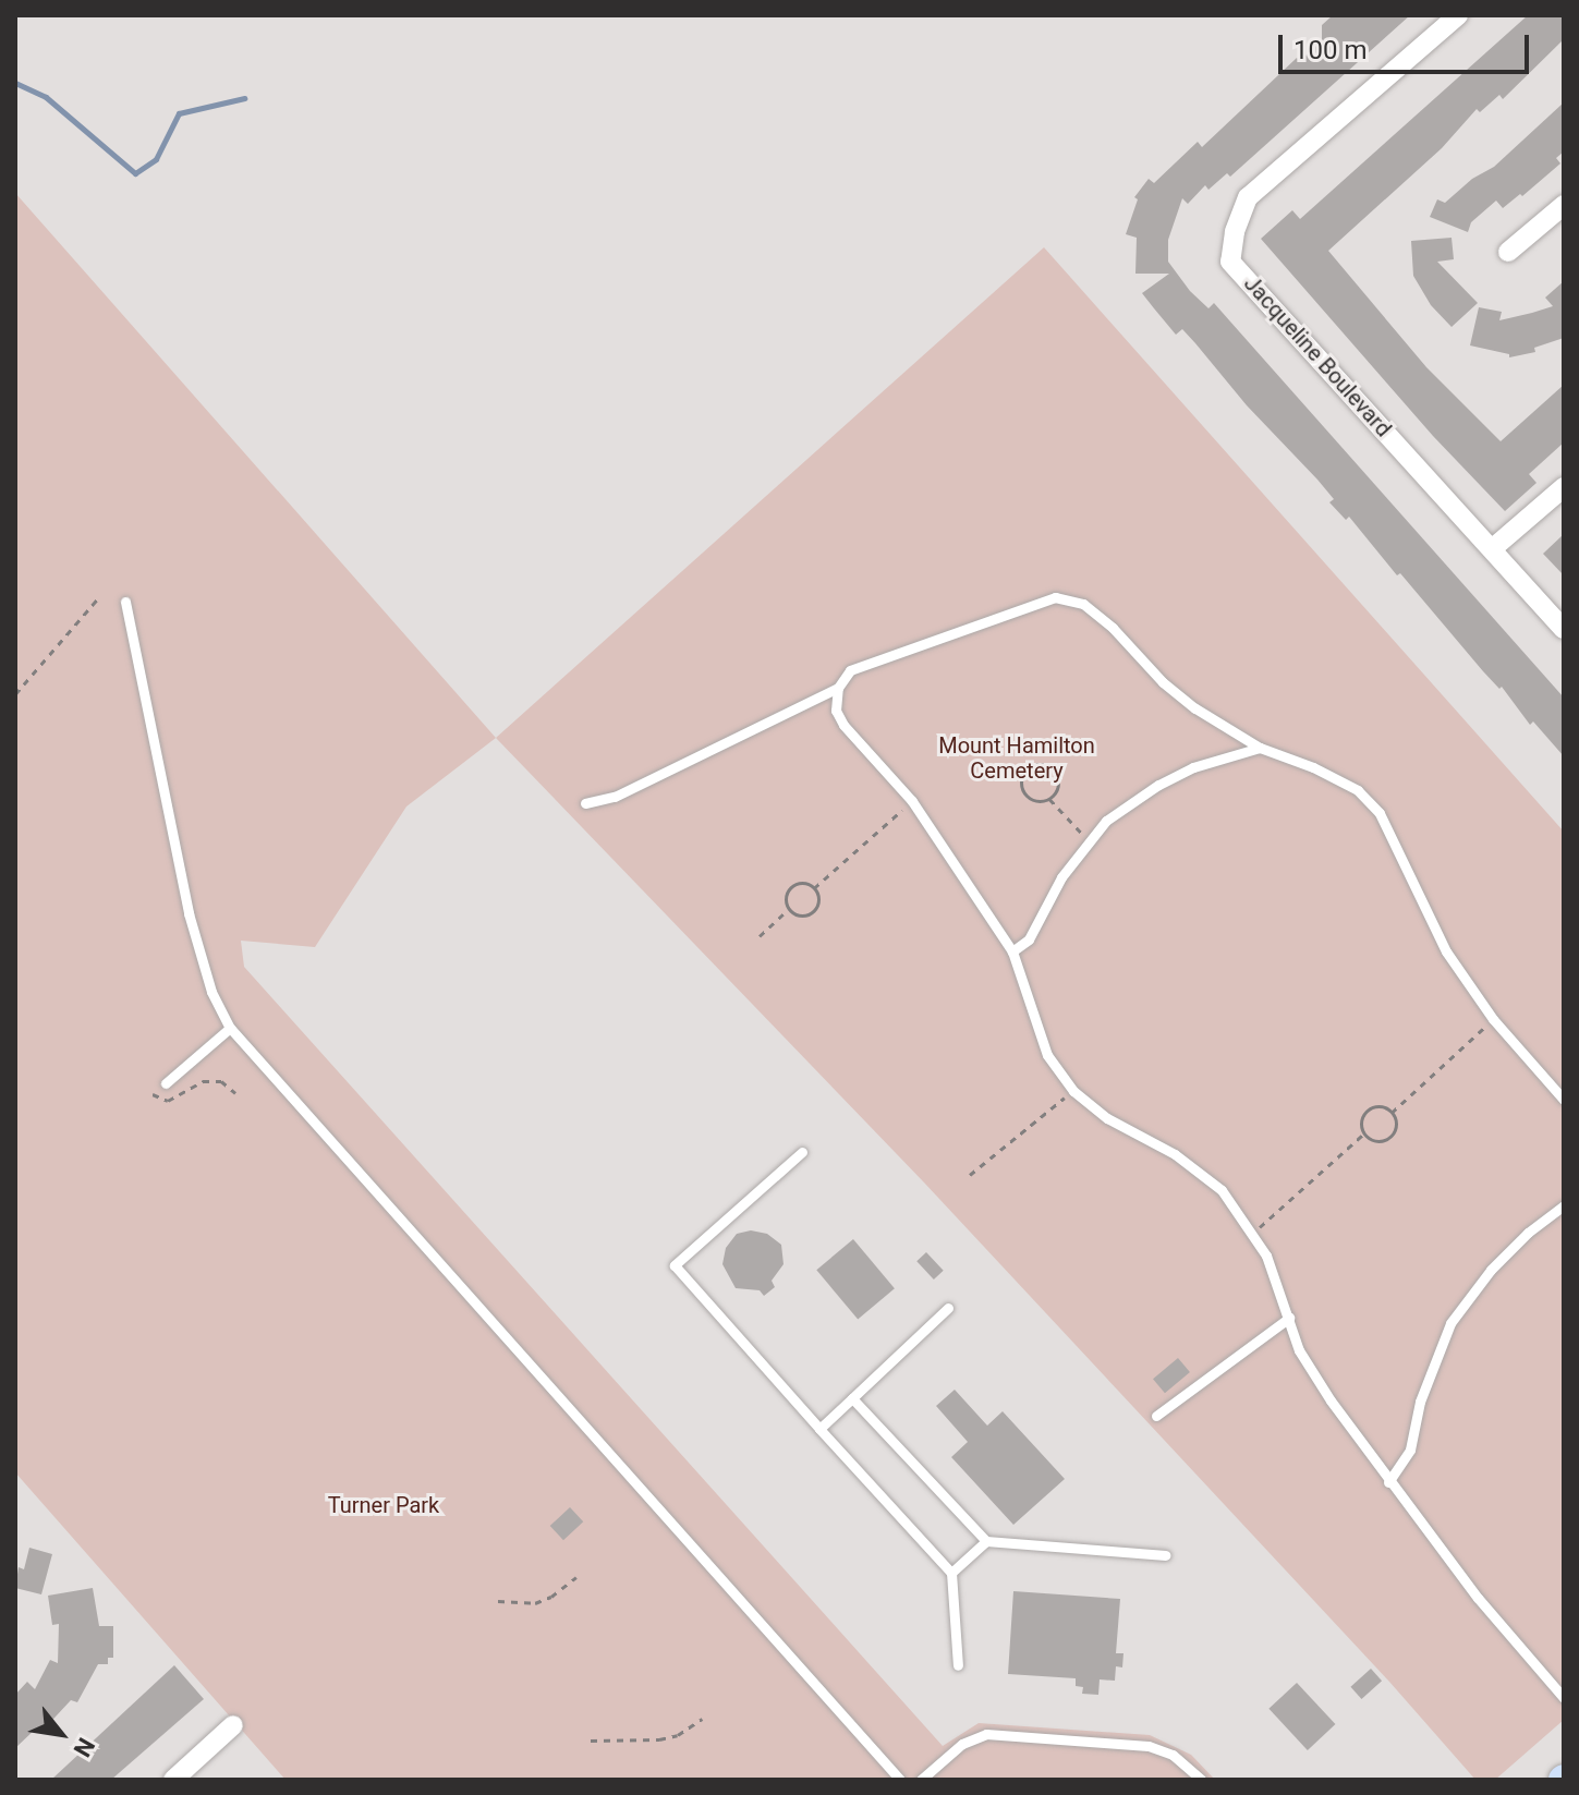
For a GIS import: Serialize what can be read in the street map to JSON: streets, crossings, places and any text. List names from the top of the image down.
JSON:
{
  "streets": {
    "street": ["Jacqueline Boulevard"]
  },
  "parks": ["Mount Hamilton Cemetery", "Turner Park"],
  "scale_bar": "100 m",
  "north": "bottom right"
}
